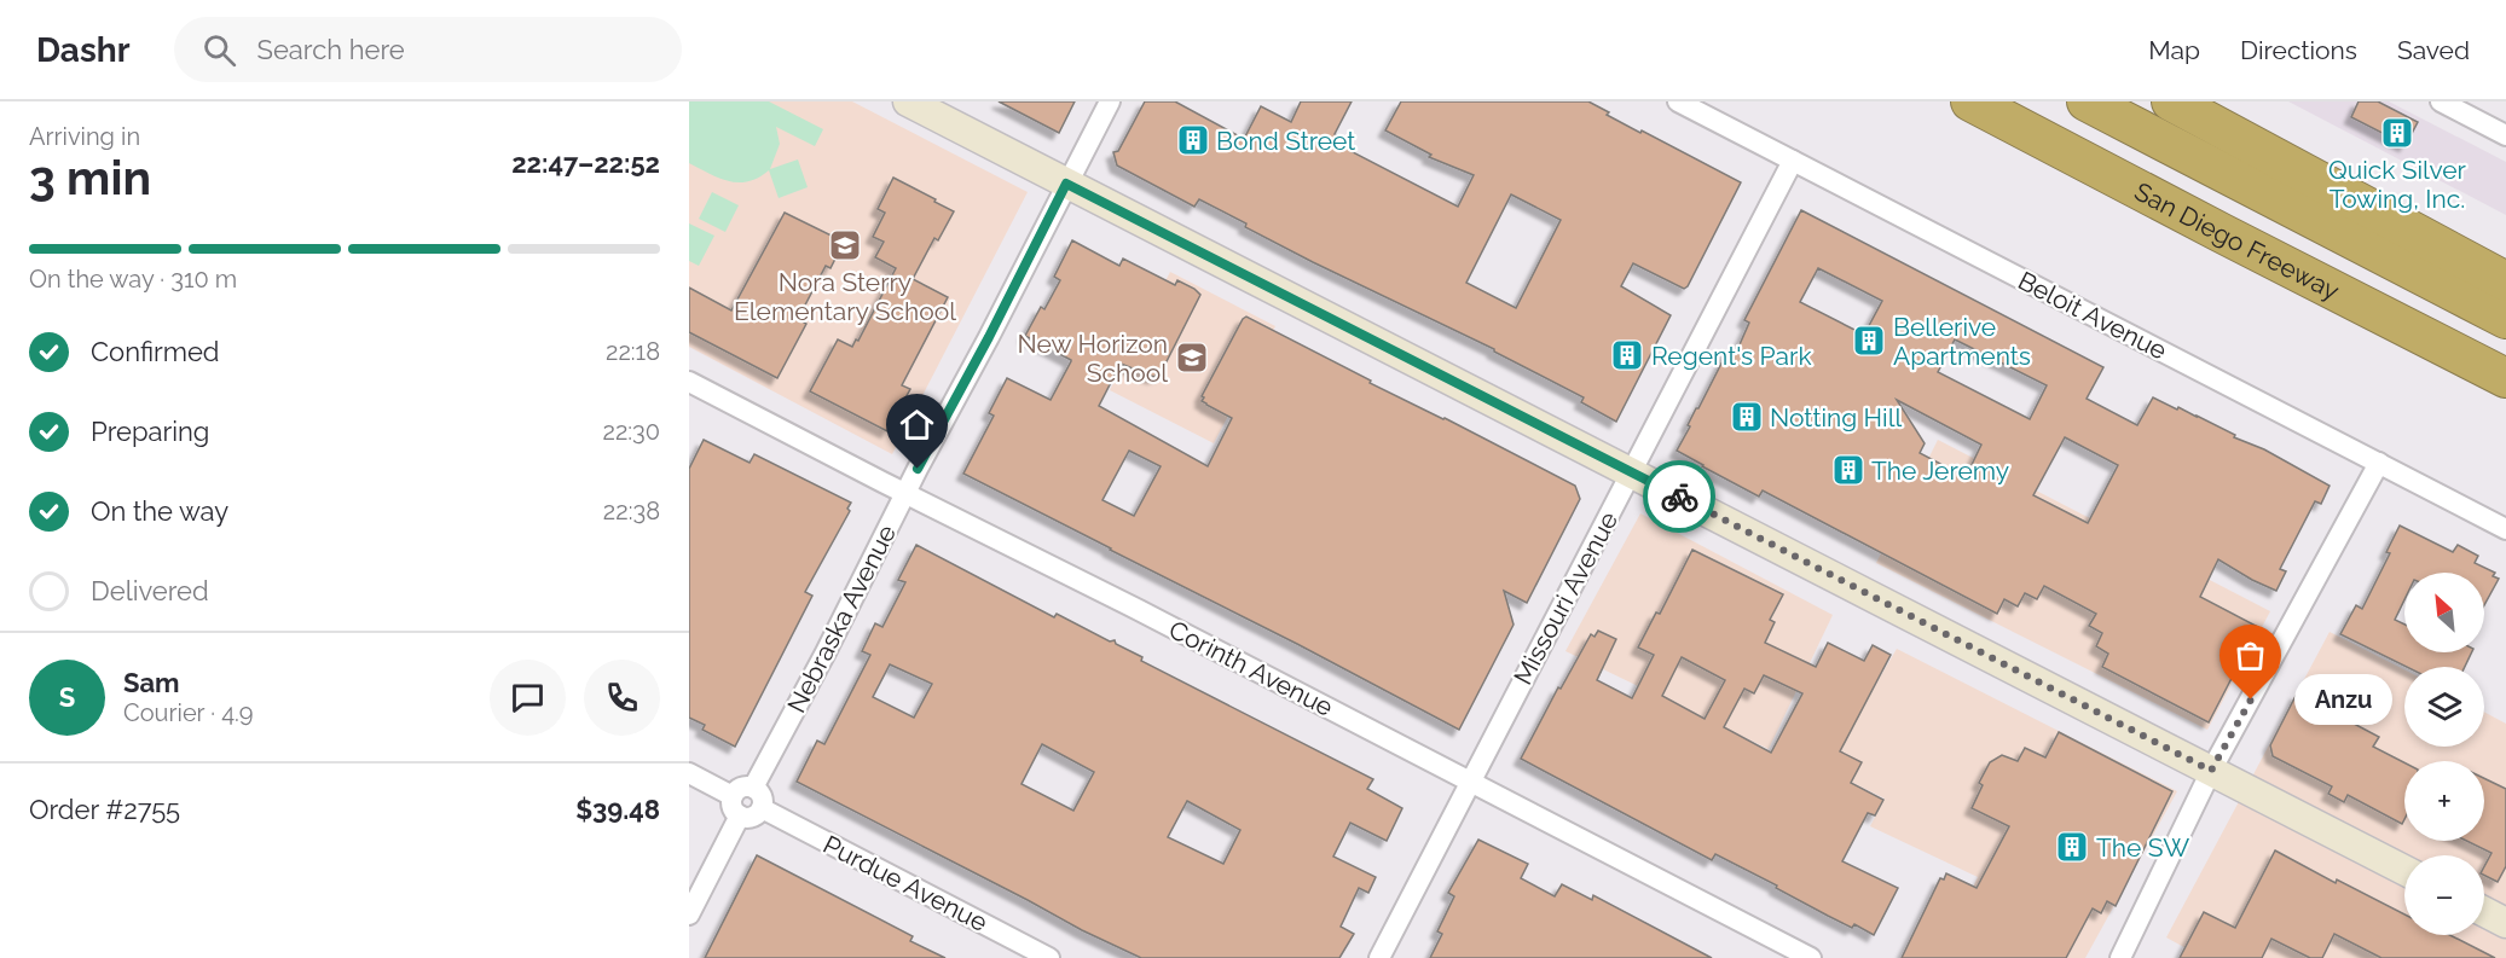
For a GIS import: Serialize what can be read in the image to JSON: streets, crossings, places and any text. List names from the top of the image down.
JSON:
{
  "streets": {
    "highway": ["San Diego Freeway"],
    "street": [
      "Beloit Avenue",
      "Missouri Avenue",
      "Nebraska Avenue",
      "Corinth Avenue",
      "Purdue Avenue"
    ]
  },
  "crossings": [
    ["Beloit Avenue", "Missouri Avenue"],
    ["Missouri Avenue", "Corinth Avenue"],
    ["Nebraska Avenue", "Corinth Avenue"],
    ["Nebraska Avenue", "Purdue Avenue"]
  ],
  "places": {
    "building": [
      "Quick Silver Towing, Inc.",
      "Bond Street",
      "Bellerive Apartments",
      "Regent's Park",
      "Notting Hill",
      "The Jeremy",
      "The SW"
    ],
    "school or university": ["Nora Sterry Elementary School", "New Horizon School"],
    "other": ["Anzu"]
  },
  "north": "top left",
  "page": {
    "header": "Dashr",
    "search": "Search here",
    "nav": ["Map", "Directions", "Saved"],
    "heading": ["3 min", "Arriving in", "22:47–22:52"],
    "panel": [
      "Sam",
      "Courier · 4.9",
      "Order #2755",
      "$39.48"
    ],
    "bar": "On the way · 310 m",
    "list": [
      ["Confirmed", "22:18"],
      ["Preparing", "22:30"],
      ["On the way", "22:38"],
      "Delivered"
    ],
    "map_buttons": ["+", "−"],
    "round": "S",
    "bubble": "Anzu"
  }
}
